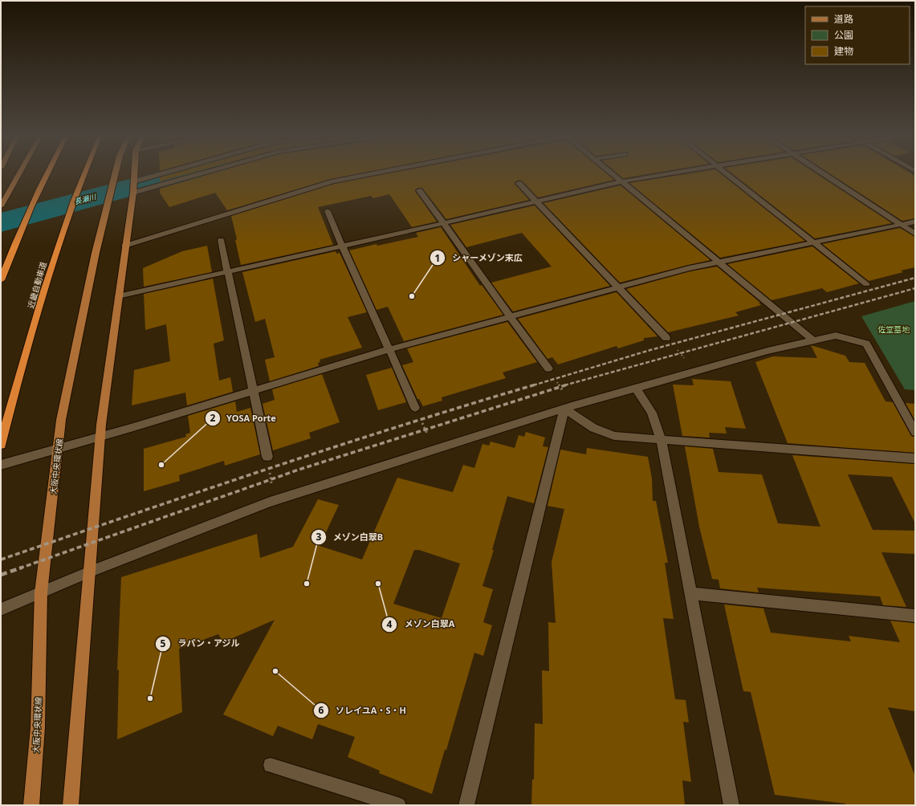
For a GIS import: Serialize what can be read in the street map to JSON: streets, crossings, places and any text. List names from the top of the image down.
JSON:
{
  "streets": {
    "highway": ["近畿自動車道"],
    "main road": ["大阪中央環状線"]
  },
  "water": ["長瀬川"],
  "parks": ["佐堂墓地"],
  "places": [
    "シャーメゾン末広",
    "YOSA Porte",
    "メゾン白翠B",
    "メゾン白翠A",
    "ソレイユA・S・H",
    "ラパン・アジル"
  ],
  "legend": ["道路", "公園", "建物"]
}
